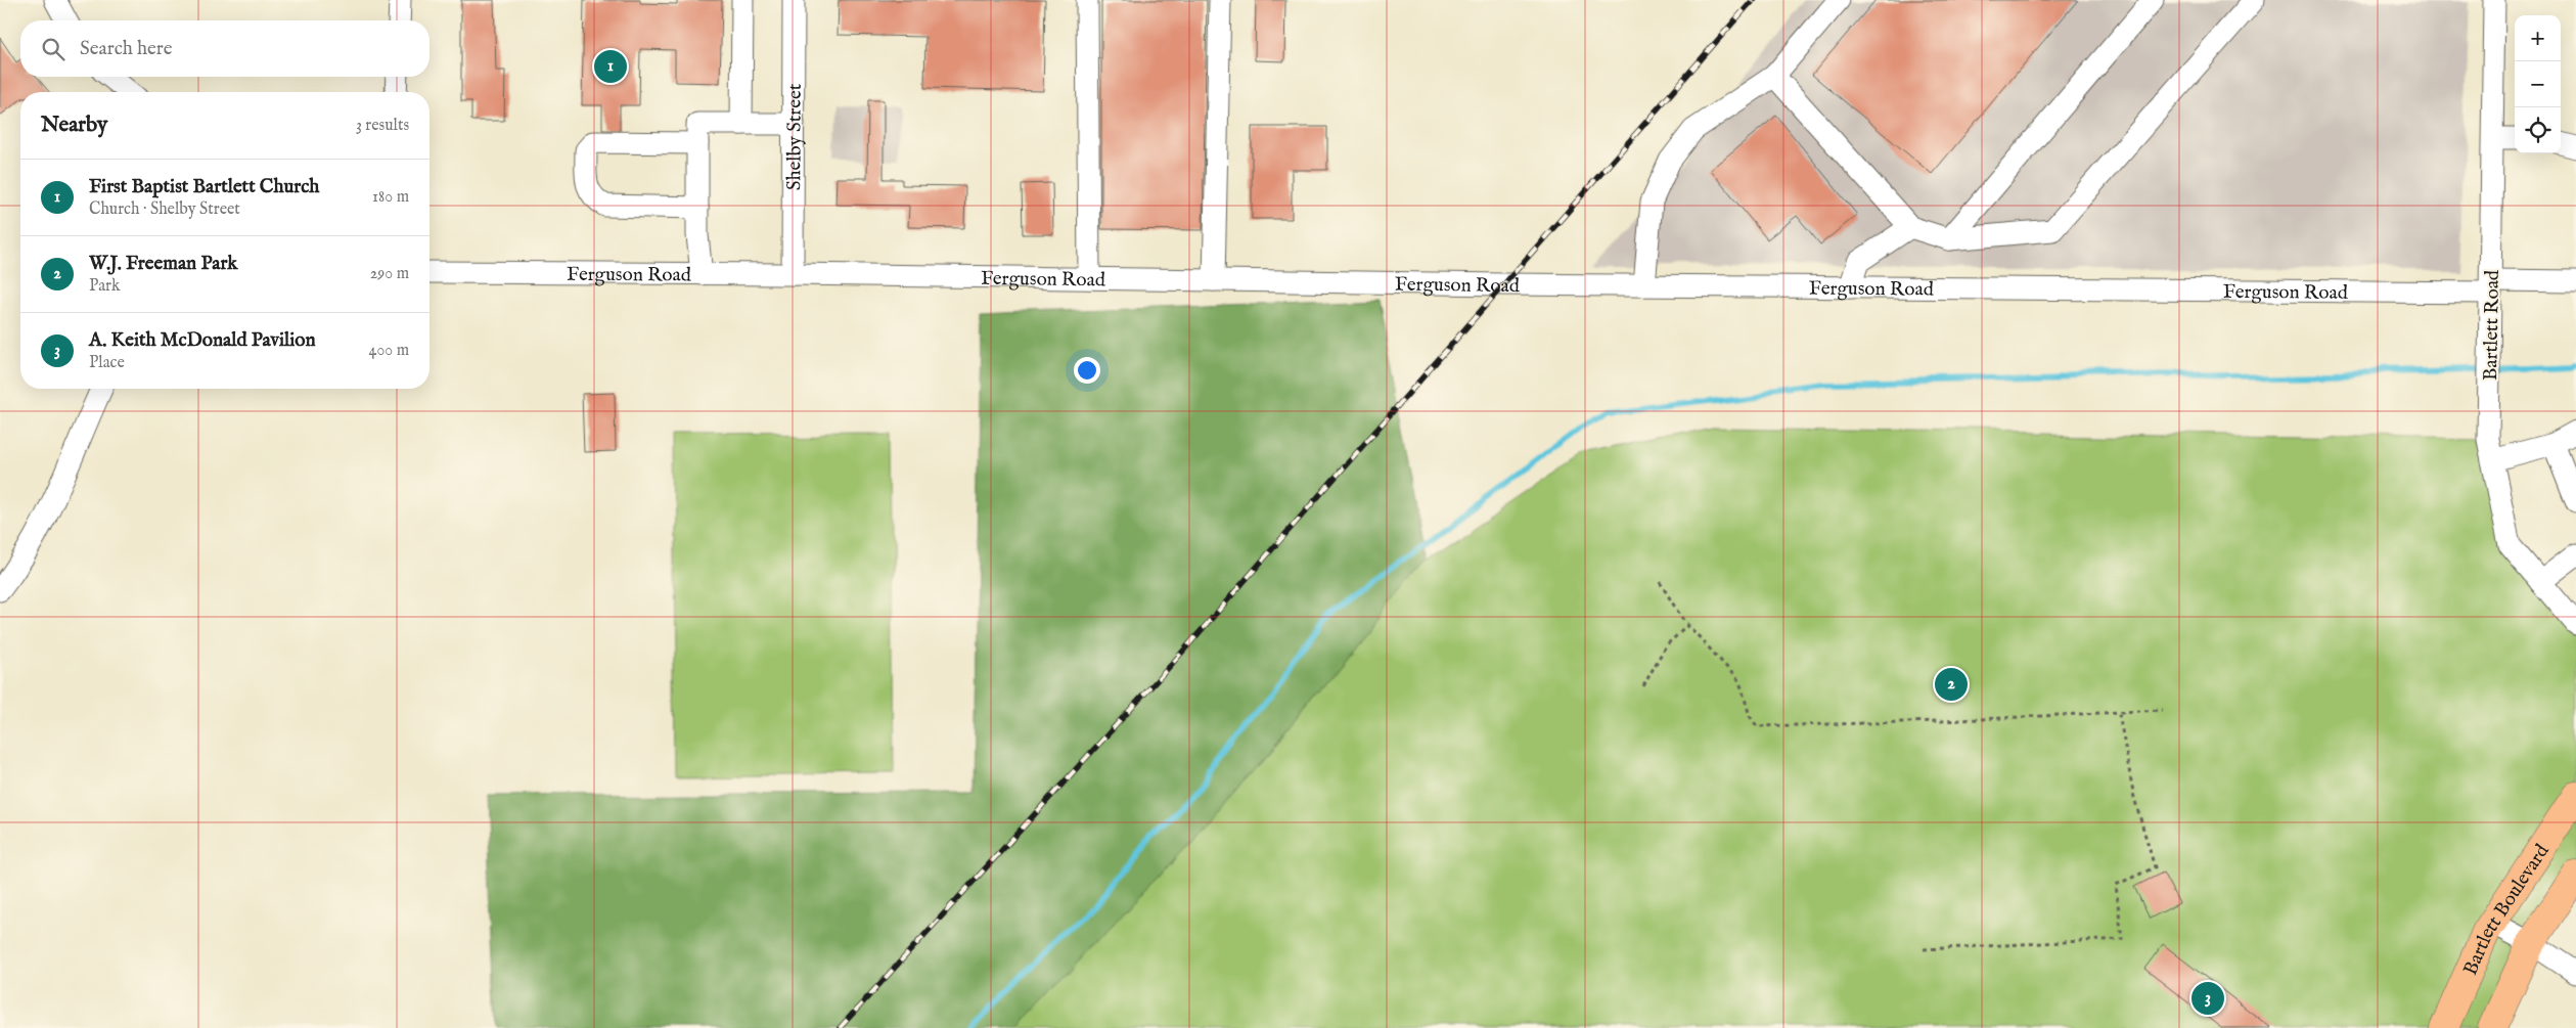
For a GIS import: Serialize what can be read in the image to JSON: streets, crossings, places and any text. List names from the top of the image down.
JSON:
{
  "streets": {
    "main road": ["Bartlett Boulevard"],
    "street": ["Shelby Street", "Ferguson Road", "Bartlett Road"]
  },
  "crossings": [
    ["Shelby Street", "Ferguson Road"],
    ["Ferguson Road", "Bartlett Road"]
  ],
  "page": {
    "map_buttons": ["+", "−"],
    "search": "Search here",
    "pins": ["1", "2", "3"],
    "heading": ["Nearby", "3 results"],
    "list": [
      {
        "mark": "1",
        "name": "First Baptist Bartlett Church",
        "note": "Church · Shelby Street",
        "value": "180 m"
      },
      {
        "mark": "2",
        "name": "W.J. Freeman Park",
        "note": "Park",
        "value": "290 m"
      },
      {
        "mark": "3",
        "name": "A. Keith McDonald Pavilion",
        "note": "Place",
        "value": "400 m"
      }
    ]
  }
}
